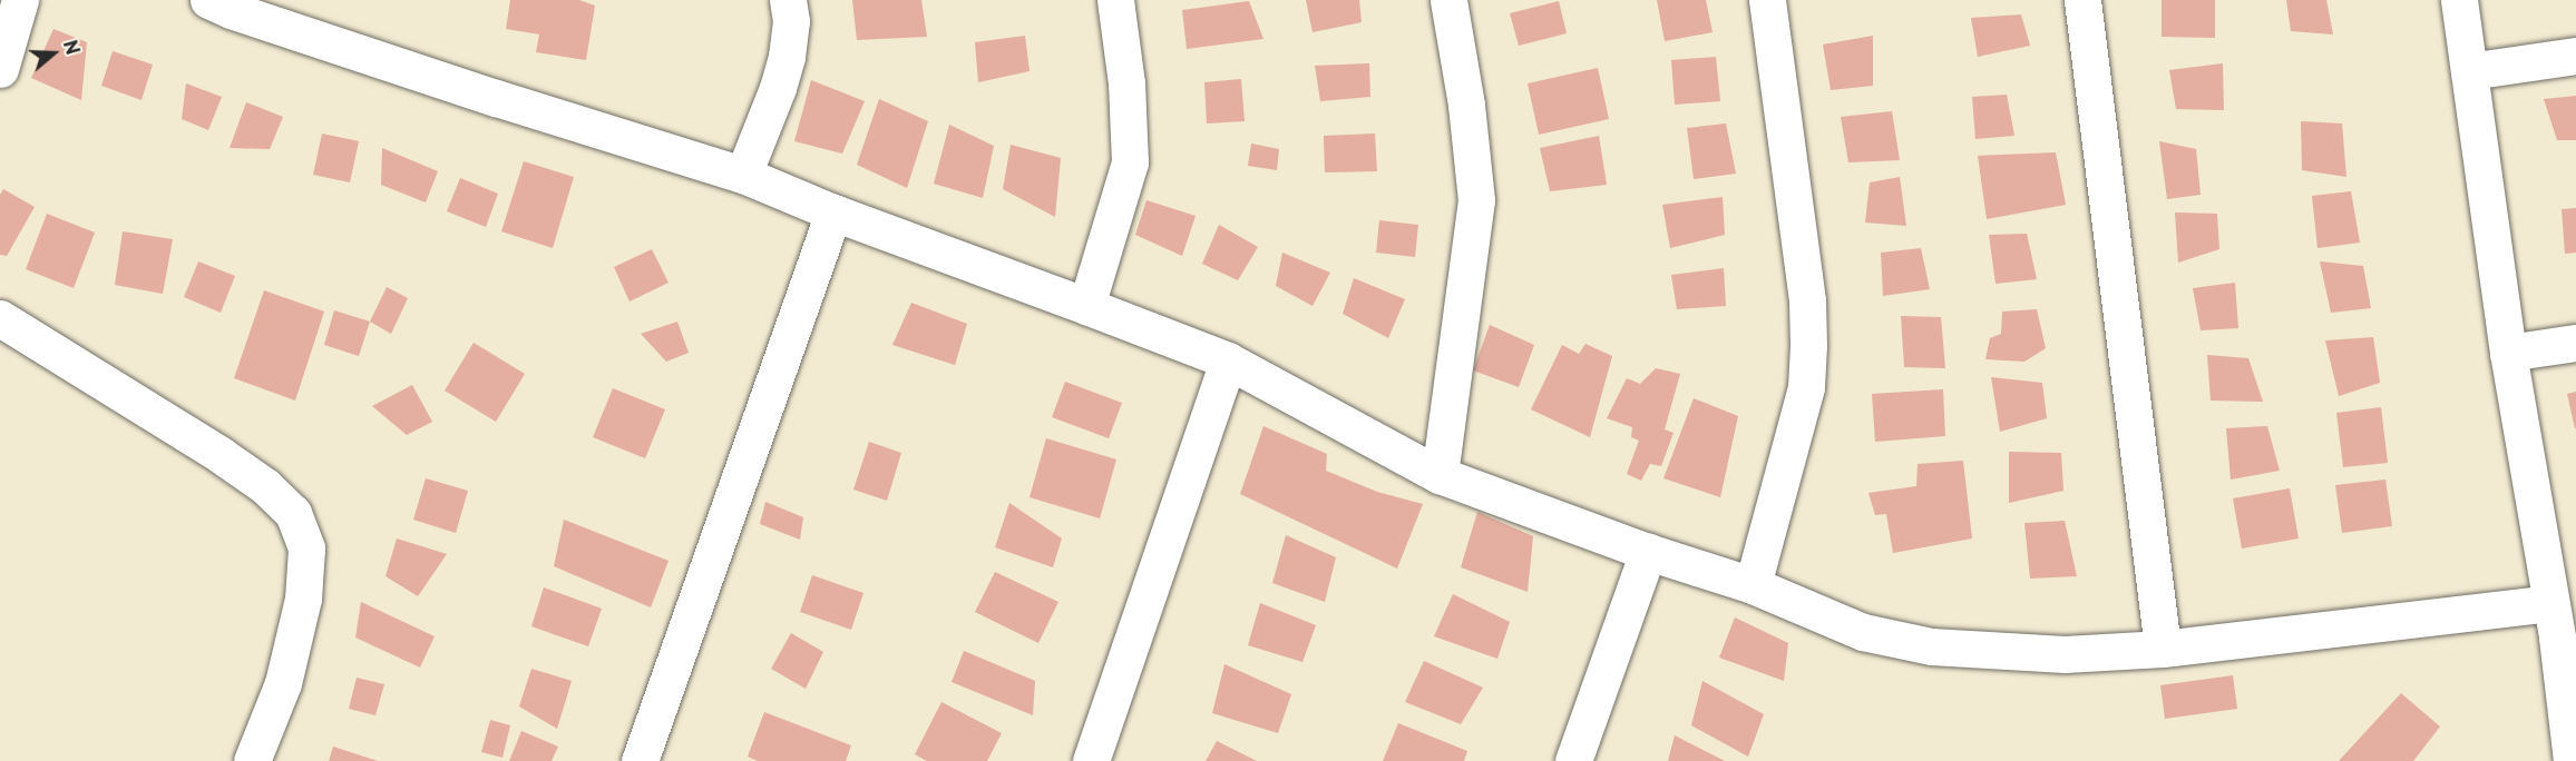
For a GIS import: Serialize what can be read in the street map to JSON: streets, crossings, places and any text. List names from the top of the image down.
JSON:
{
  "north": "right"
}
